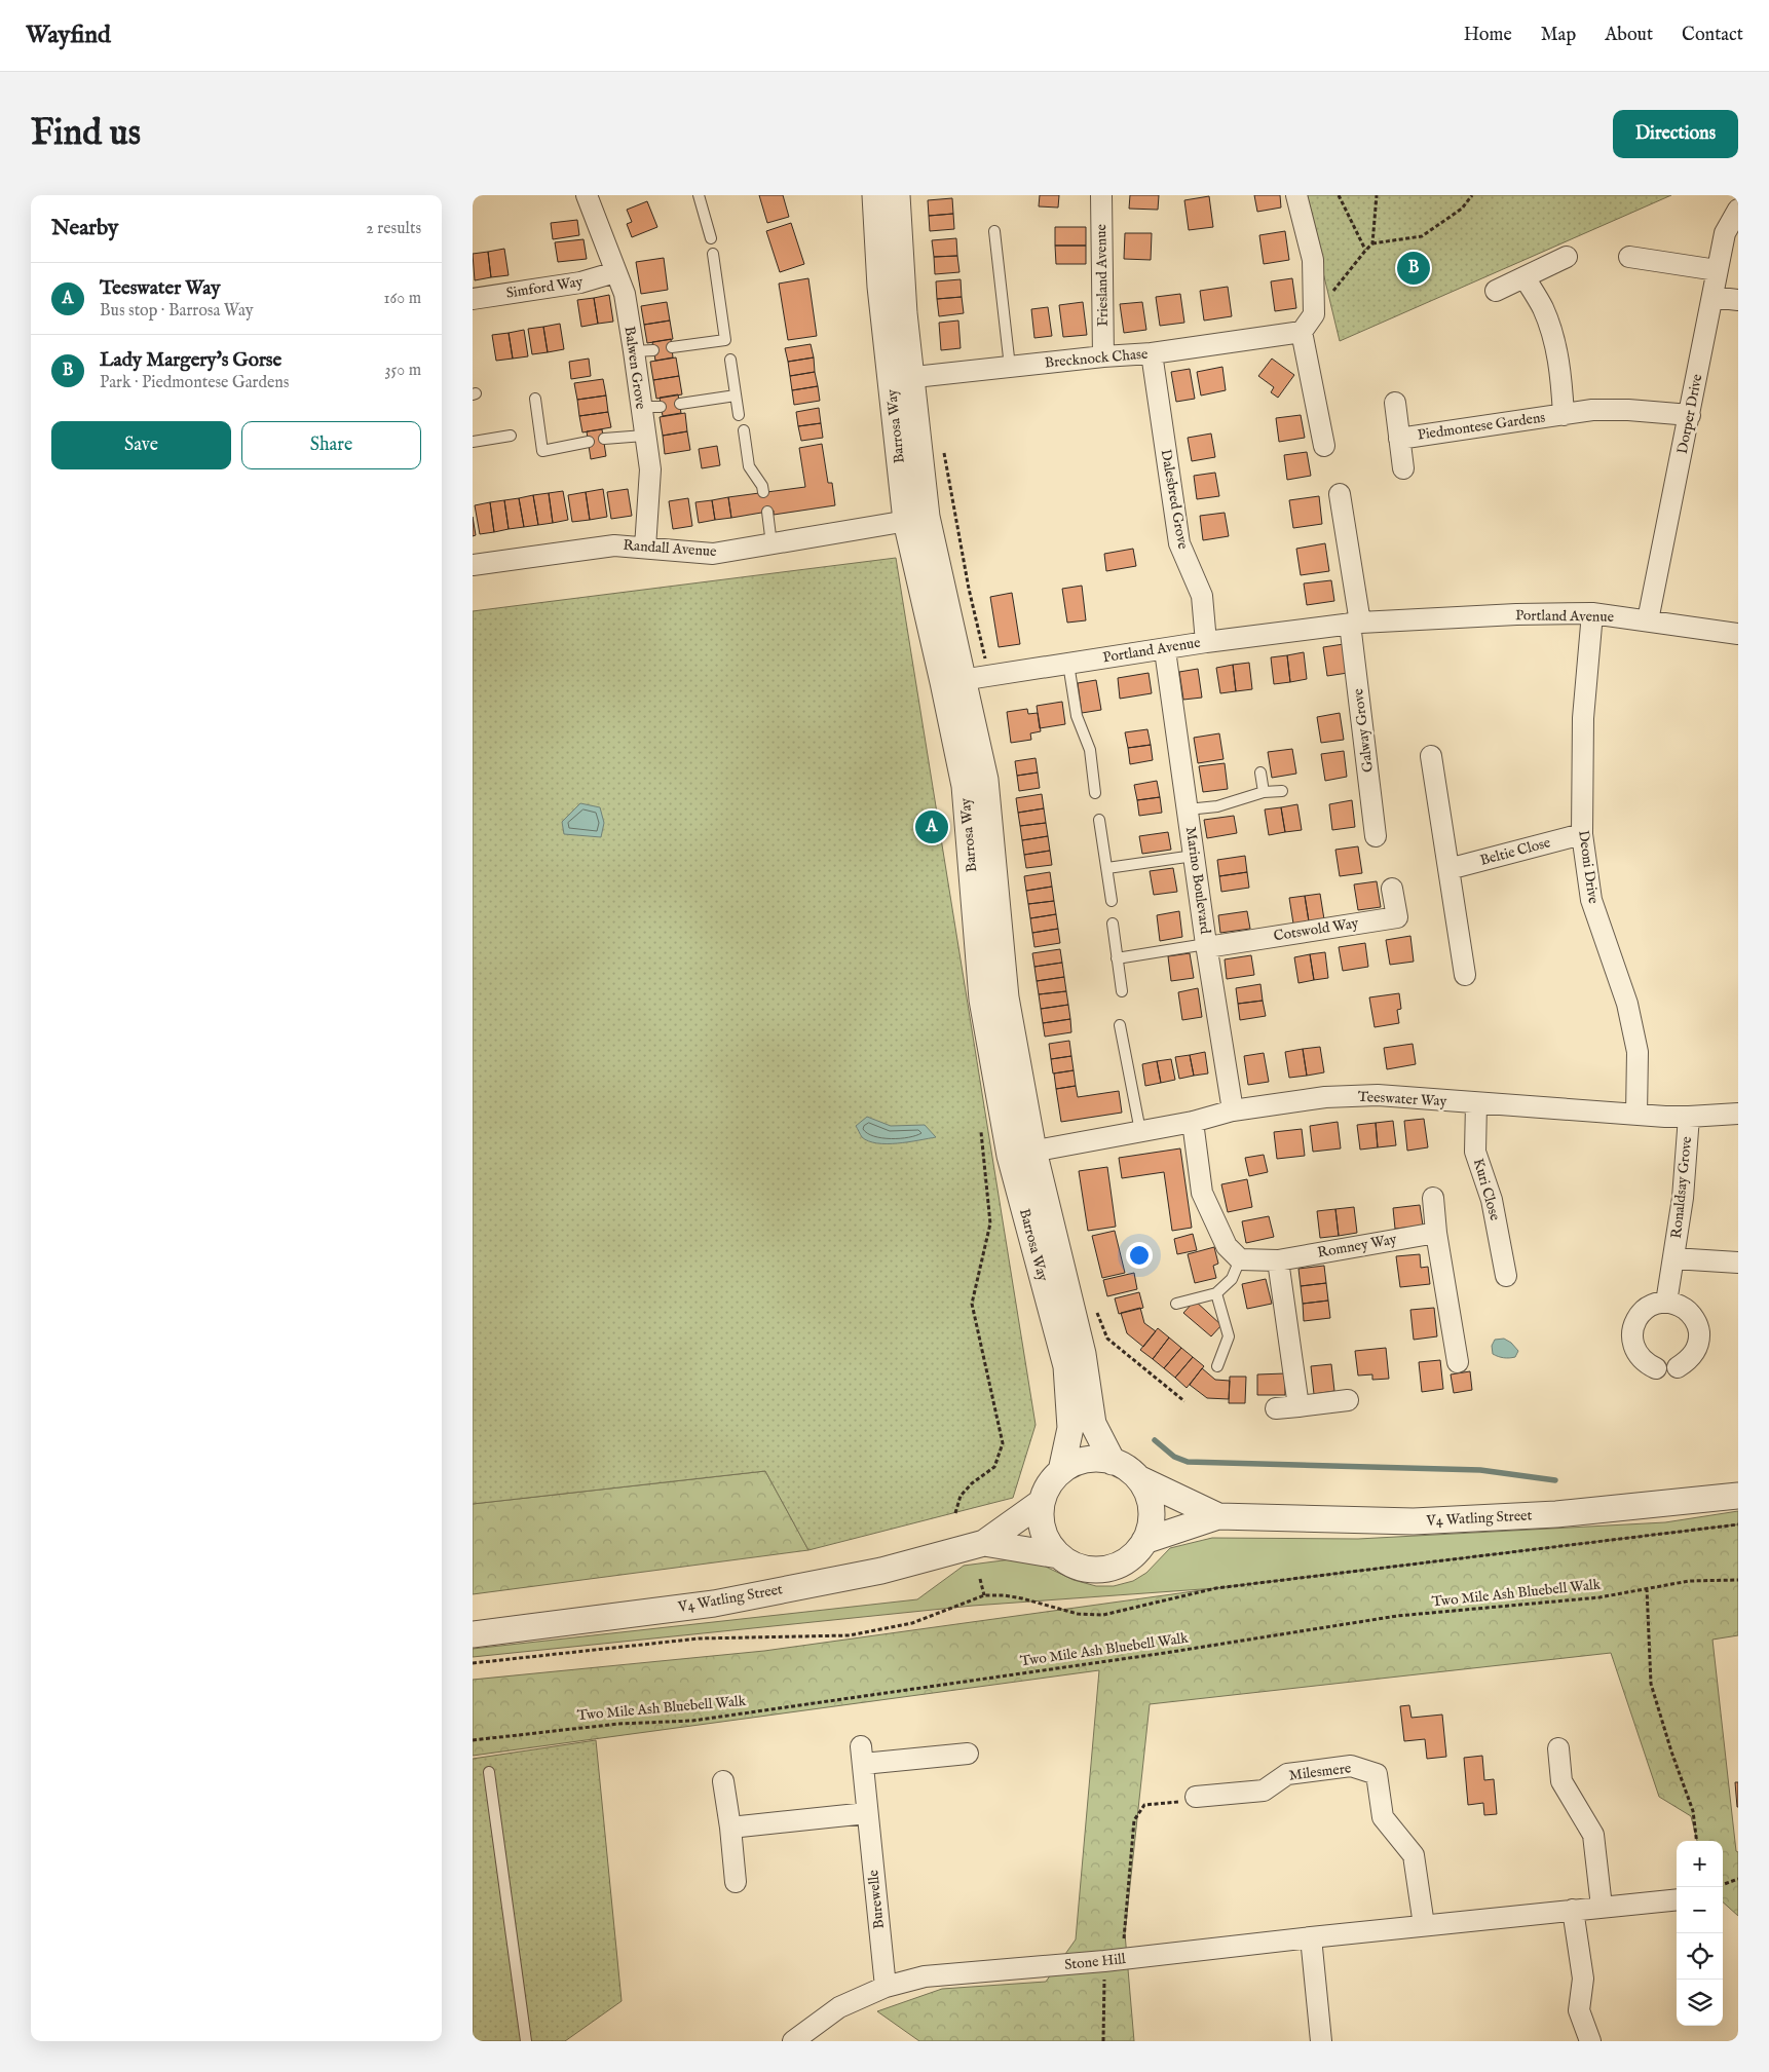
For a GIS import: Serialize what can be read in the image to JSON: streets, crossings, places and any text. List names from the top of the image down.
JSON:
{
  "streets": {
    "street": [
      "Friesland Avenue",
      "Simford Way",
      "Brecknock Chase",
      "Balwen Grove",
      "Dorper Drive",
      "Barrosa Way",
      "Piedmontese Gardens",
      "Dalesbred Grove",
      "Randall Avenue",
      "Portland Avenue",
      "Galway Grove",
      "Beltie Close",
      "Deoni Drive",
      "Marino Boulevard",
      "Cotswold Way",
      "Teeswater Way",
      "Ronaldsay Grove",
      "Kuri Close",
      "Romney Way",
      "V4 Watling Street",
      "Milesmere",
      "Burewelle",
      "Stone Hill"
    ],
    "path": ["Two Mile Ash Bluebell Walk"]
  },
  "crossings": [
    ["Friesland Avenue", "Brecknock Chase"],
    ["Simford Way", "Balwen Grove"],
    ["Brecknock Chase", "Barrosa Way"],
    ["Brecknock Chase", "Dalesbred Grove"],
    ["Balwen Grove", "Randall Avenue"],
    ["Dorper Drive", "Piedmontese Gardens"],
    ["Dorper Drive", "Portland Avenue"],
    ["Barrosa Way", "Randall Avenue"],
    ["Barrosa Way", "Portland Avenue"],
    ["Barrosa Way", "Teeswater Way"],
    ["Barrosa Way", "V4 Watling Street"],
    ["Dalesbred Grove", "Portland Avenue"],
    ["Portland Avenue", "Galway Grove"],
    ["Portland Avenue", "Deoni Drive"],
    ["Portland Avenue", "Marino Boulevard"],
    ["Beltie Close", "Deoni Drive"],
    ["Deoni Drive", "Teeswater Way"],
    ["Marino Boulevard", "Cotswold Way"],
    ["Marino Boulevard", "Teeswater Way"],
    ["Teeswater Way", "Ronaldsay Grove"],
    ["Teeswater Way", "Kuri Close"],
    ["Burewelle", "Stone Hill"]
  ],
  "page": {
    "header": "Wayfind",
    "nav": [
      "Home",
      "Map",
      "About",
      "Contact"
    ],
    "buttons": [
      "Directions",
      ["Save", "Share"]
    ],
    "title": "Find us",
    "heading": ["Nearby", "2 results"],
    "pins": ["B", "A"],
    "list": [
      {
        "mark": "A",
        "name": "Teeswater Way",
        "note": "Bus stop · Barrosa Way",
        "value": "160 m"
      },
      {
        "mark": "B",
        "name": "Lady Margery's Gorse",
        "note": "Park · Piedmontese Gardens",
        "value": "350 m"
      }
    ],
    "map_buttons": ["+", "−"]
  }
}
